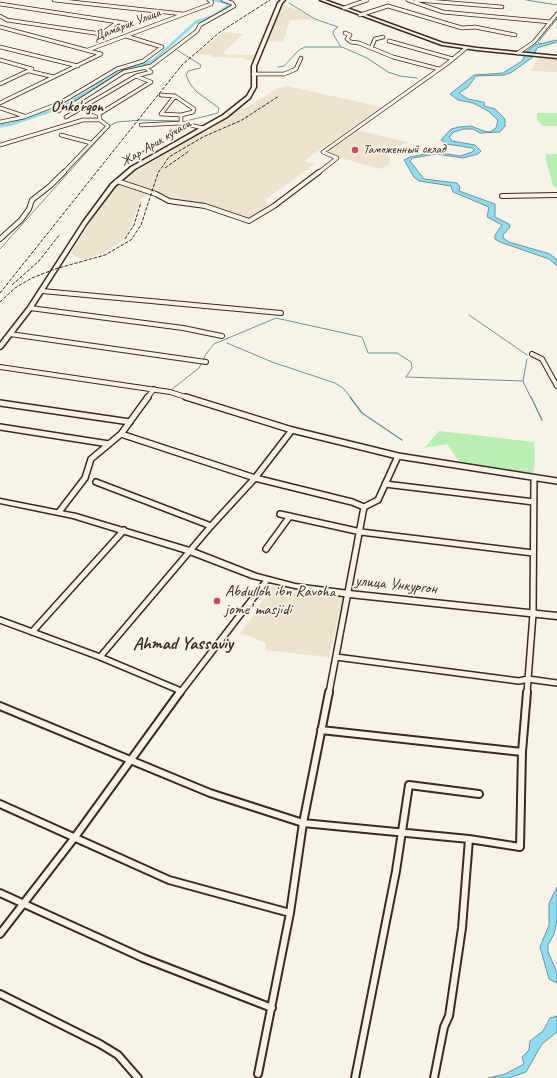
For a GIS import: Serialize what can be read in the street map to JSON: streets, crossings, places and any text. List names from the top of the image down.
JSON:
{
  "streets": {
    "main road": ["Жар-Арик кўчаси", "улица Ункургон"],
    "street": ["Дамарик Улица"]
  },
  "districts": ["O'nko'rgon", "Ahmad Yassaviy"],
  "places": ["Таможенный склад", "Abdulloh ibn Ravoha jome’ masjidi"]
}
